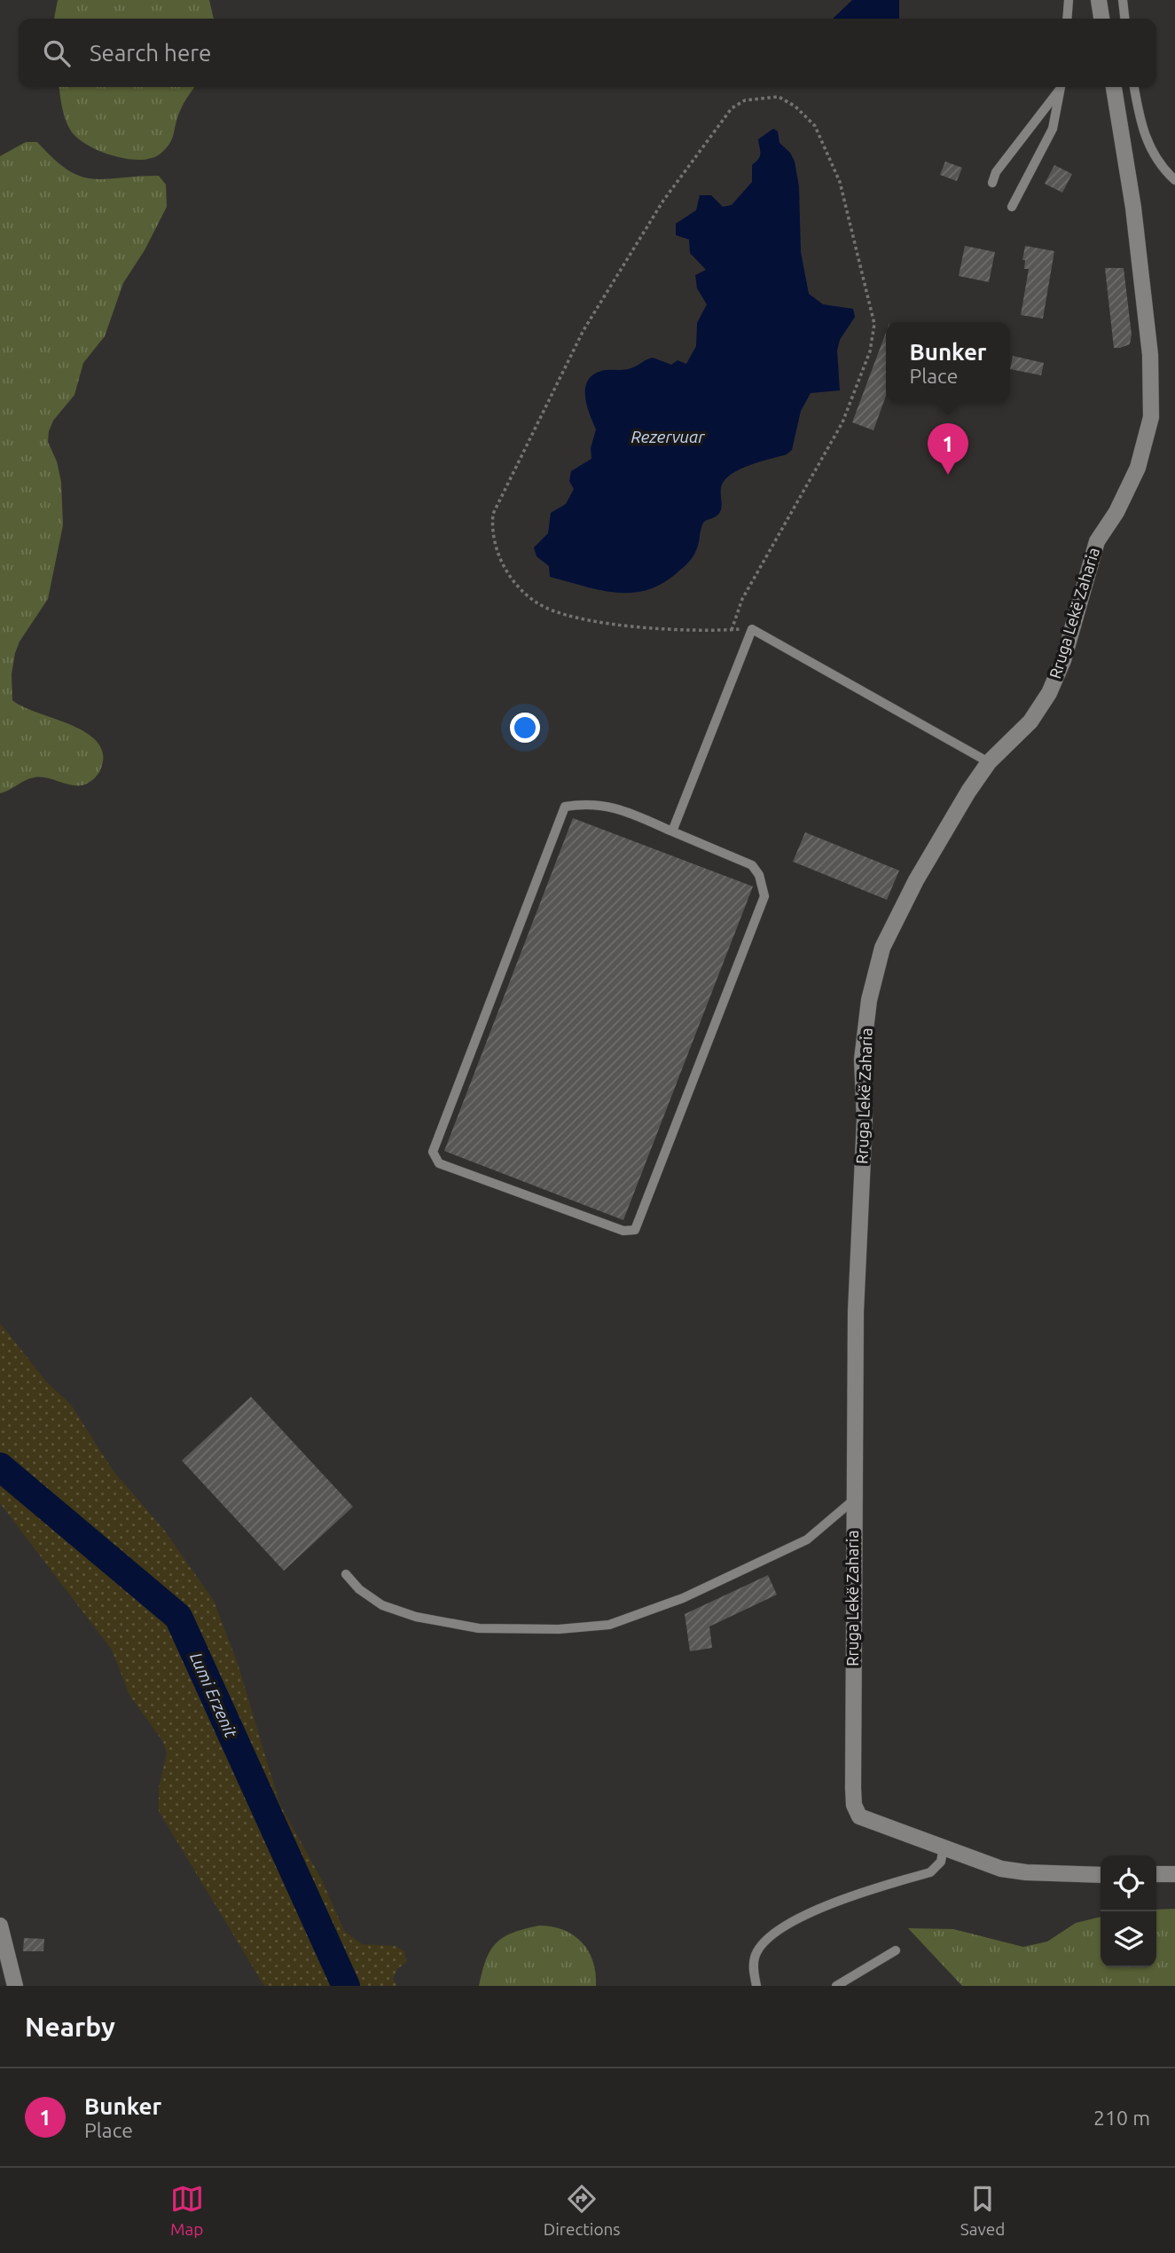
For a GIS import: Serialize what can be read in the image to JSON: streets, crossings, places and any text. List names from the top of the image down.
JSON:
{
  "streets": {
    "street": ["Rruga Lekë Zaharia"]
  },
  "water": ["Rezervuar", "Lumi Erzenit"],
  "page": {
    "search": "Search here",
    "popup": ["Bunker", "Place"],
    "pins": "1",
    "heading": "Nearby",
    "list": [
      {
        "mark": "1",
        "name": "Bunker",
        "note": "Place",
        "value": "210 m"
      }
    ],
    "nav": ["Map", "Directions", "Saved"]
  }
}
